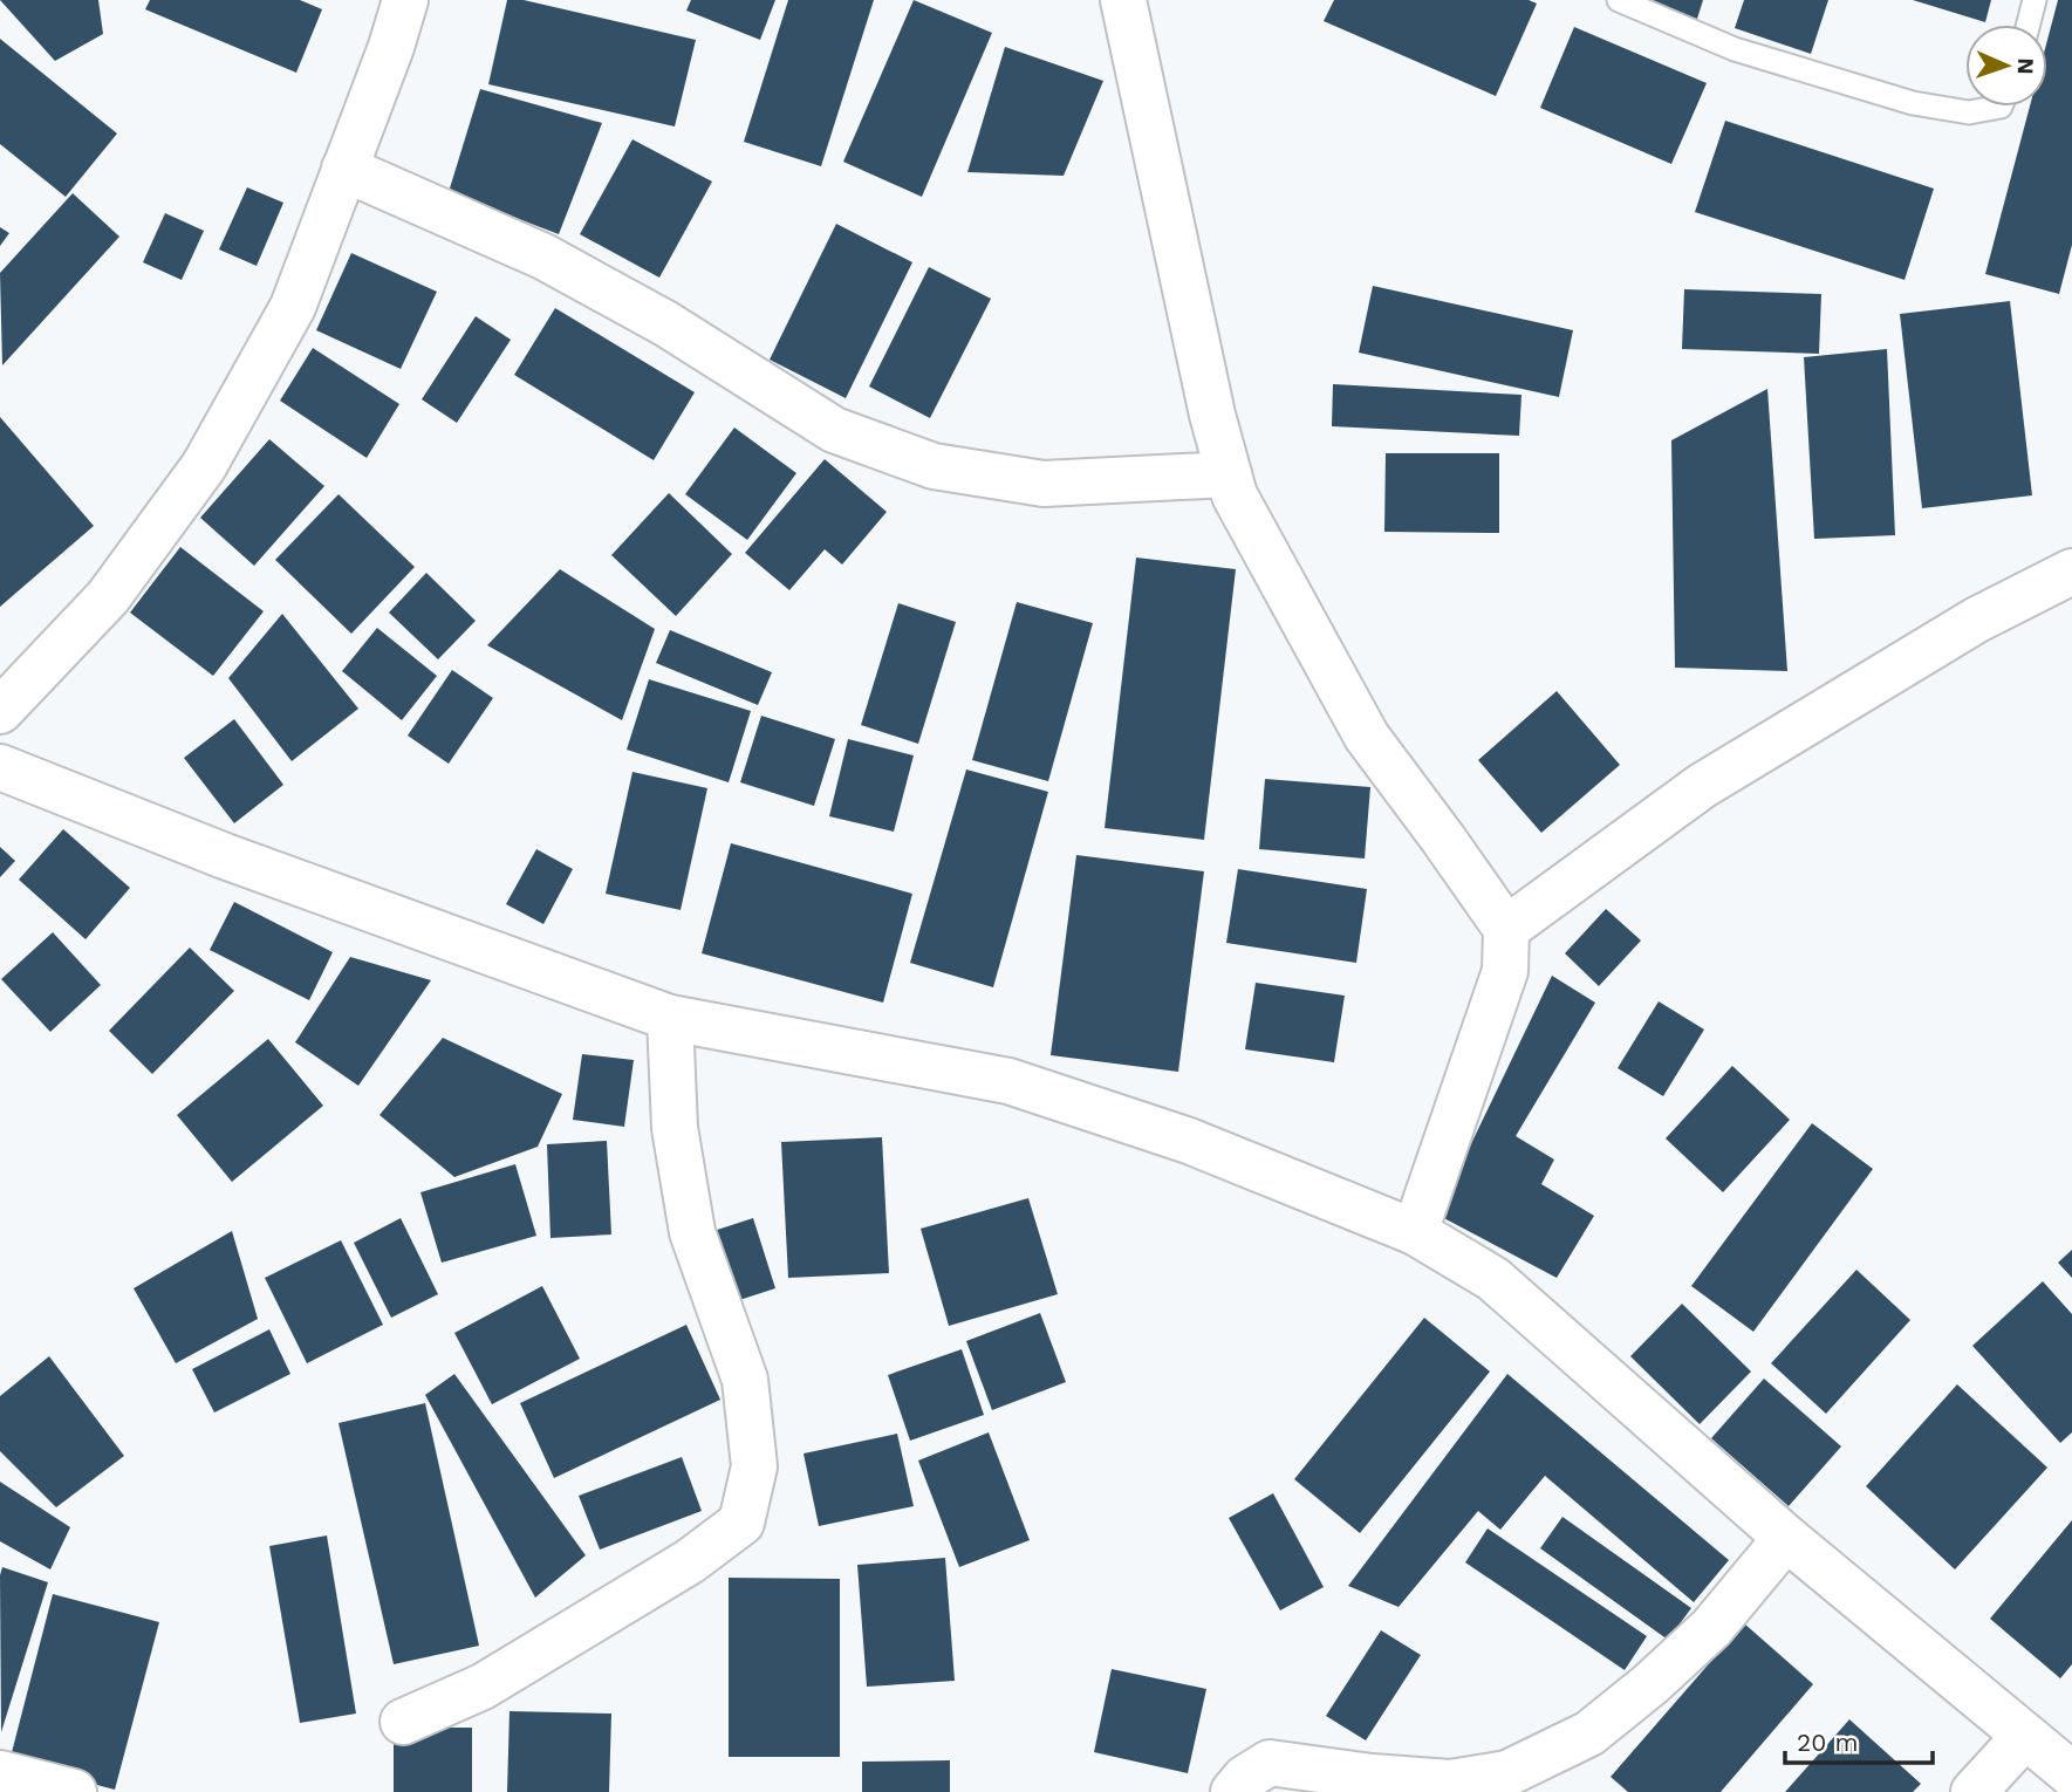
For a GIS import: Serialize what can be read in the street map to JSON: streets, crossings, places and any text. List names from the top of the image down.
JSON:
{
  "scale_bar": "20 m",
  "north": "right"
}
